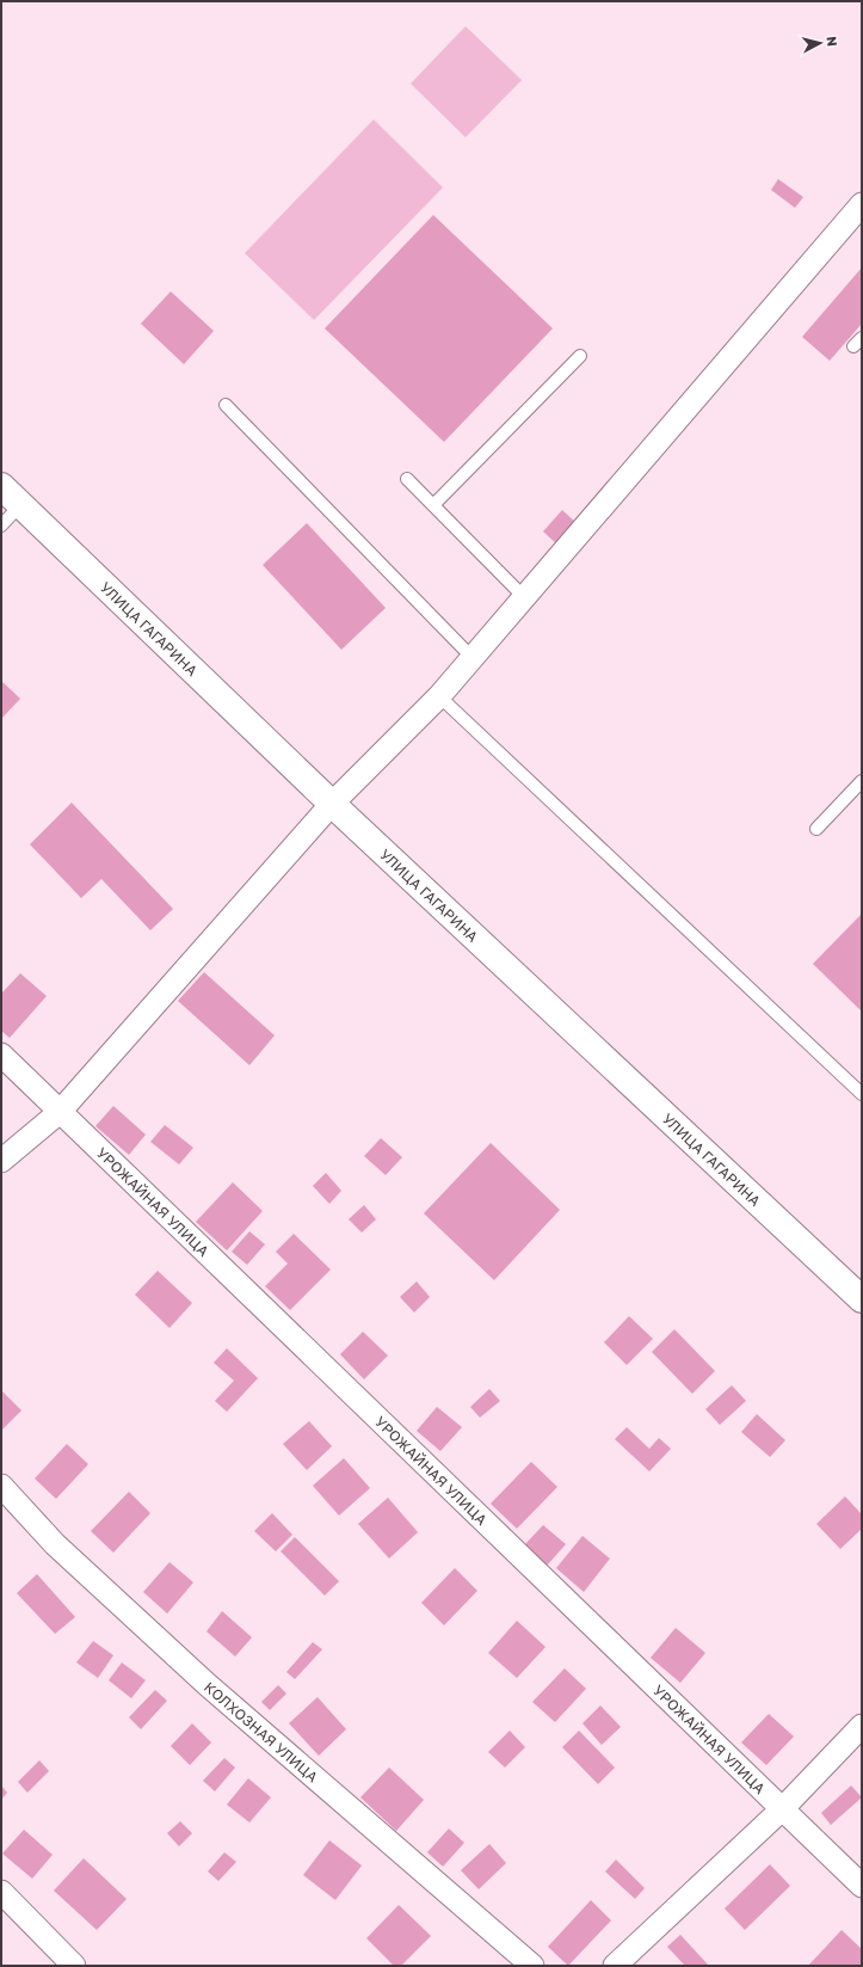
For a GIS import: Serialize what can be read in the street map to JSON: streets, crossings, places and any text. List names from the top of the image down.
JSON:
{
  "streets": {
    "main road": ["УЛИЦА ГАГАРИНА"],
    "street": ["УРОЖАЙНАЯ УЛИЦА", "КОЛХОЗНАЯ УЛИЦА"]
  },
  "north": "right"
}
